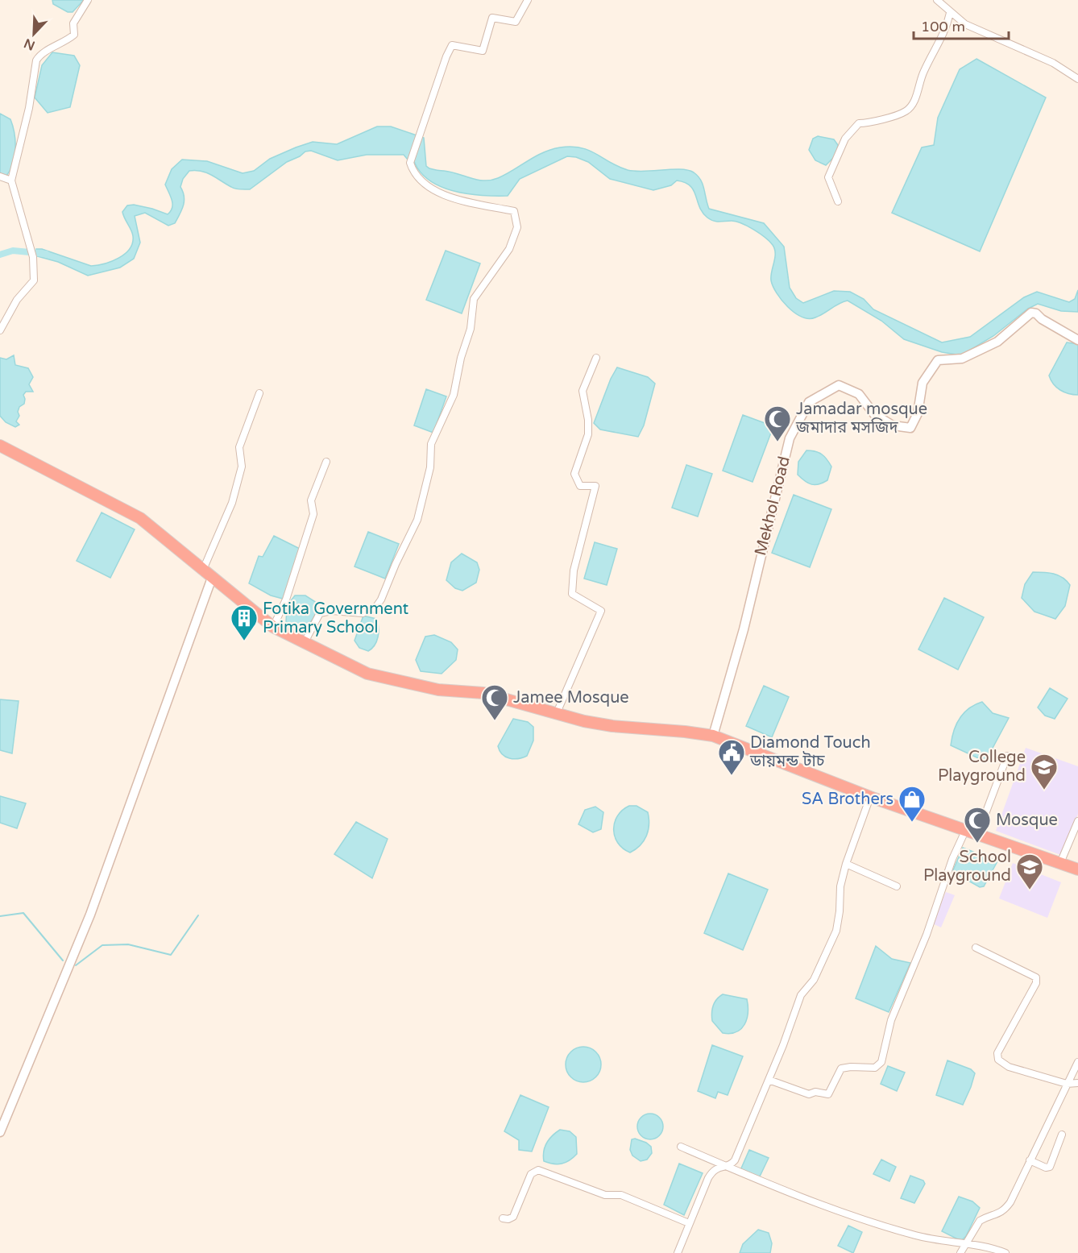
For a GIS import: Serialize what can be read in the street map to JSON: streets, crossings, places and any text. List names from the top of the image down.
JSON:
{
  "streets": {
    "street": ["Mekhol Road"]
  },
  "places": {
    "mosque": ["Jamadar mosque জমাদার মসজিদ", "Jamee Mosque", "Mosque"],
    "building": ["Fotika Government Primary School"],
    "public building": ["Diamond Touch ডায়মন্ড টাচ"],
    "school or university": ["College Playground", "School Playground"],
    "shop": ["SA Brothers"]
  },
  "scale_bar": "100 m",
  "north": "bottom left"
}
